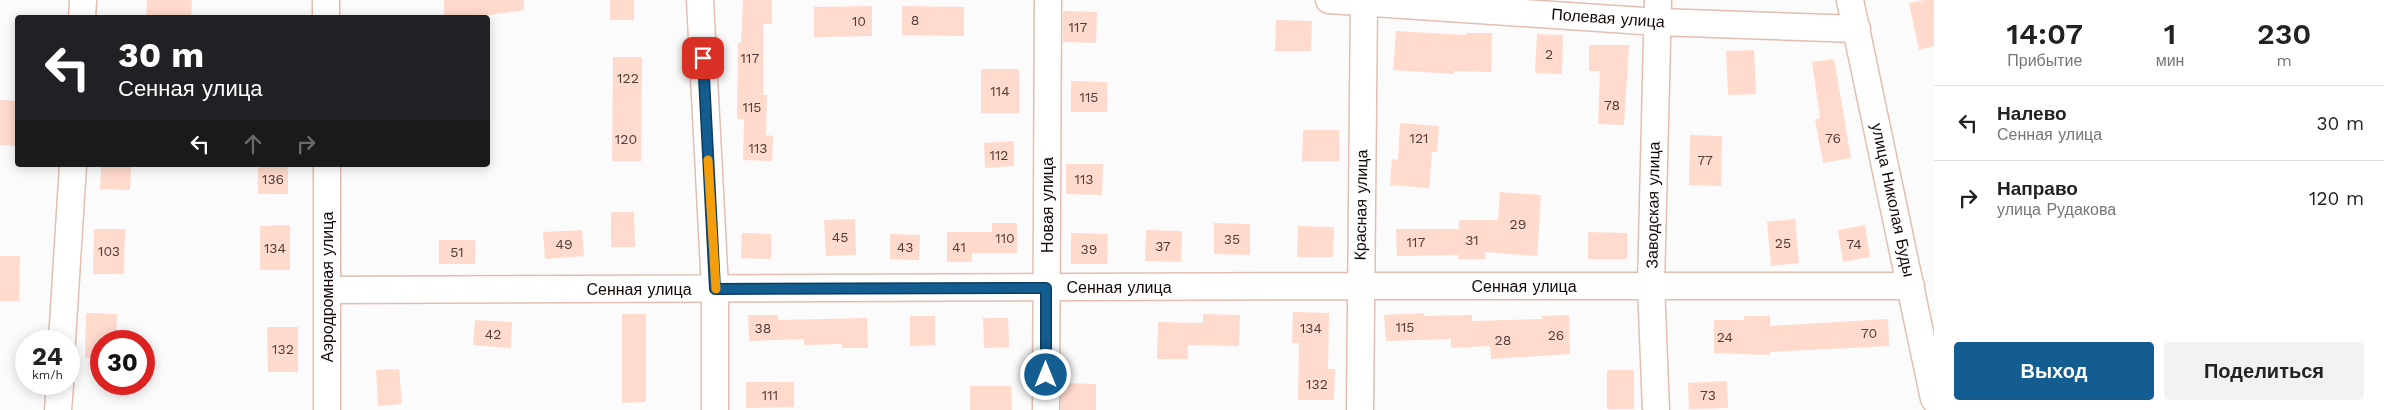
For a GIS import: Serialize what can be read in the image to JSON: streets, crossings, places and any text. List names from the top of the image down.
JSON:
{
  "streets": {
    "street": [
      "Полевая улица",
      "улица Николая Буды",
      "Новая улица",
      "Красная улица",
      "Заводская улица",
      "Сенная улица",
      "Аэродромная улица"
    ]
  },
  "crossings": [
    ["Полевая улица", "улица Николая Буды"],
    ["Полевая улица", "Красная улица"],
    ["Полевая улица", "Заводская улица"],
    ["улица Николая Буды", "Сенная улица"],
    ["Новая улица", "Сенная улица"],
    ["Красная улица", "Сенная улица"],
    ["Заводская улица", "Сенная улица"],
    ["Сенная улица", "Аэродромная улица"]
  ],
  "house_numbers": [
    "8",
    "10",
    "117",
    "2",
    "117",
    "122",
    "114",
    "115",
    "78",
    "115",
    "121",
    "76",
    "120",
    "113",
    "112",
    "77",
    "136",
    "113",
    "29",
    "45",
    "110",
    "35",
    "31",
    "117",
    "25",
    "49",
    "74",
    "37",
    "43",
    "41",
    "134",
    "39",
    "103",
    "51",
    "115",
    "38",
    "134",
    "70",
    "42",
    "26",
    "24",
    "28",
    "132",
    "132",
    "111",
    "73"
  ],
  "page": {
    "eta": [
      "14:07",
      "Прибытие",
      "1",
      "мин",
      "230",
      "m"
    ],
    "turn": ["30 m", "Сенная улица"],
    "list": [
      {
        "name": "Налево",
        "note": "Сенная улица",
        "value": "30 m"
      },
      {
        "name": "Направо",
        "note": "улица Рудакова",
        "value": "120 m"
      }
    ],
    "speed": "24 km/h",
    "limit": "30",
    "buttons": ["Выход", "Поделиться"]
  }
}
